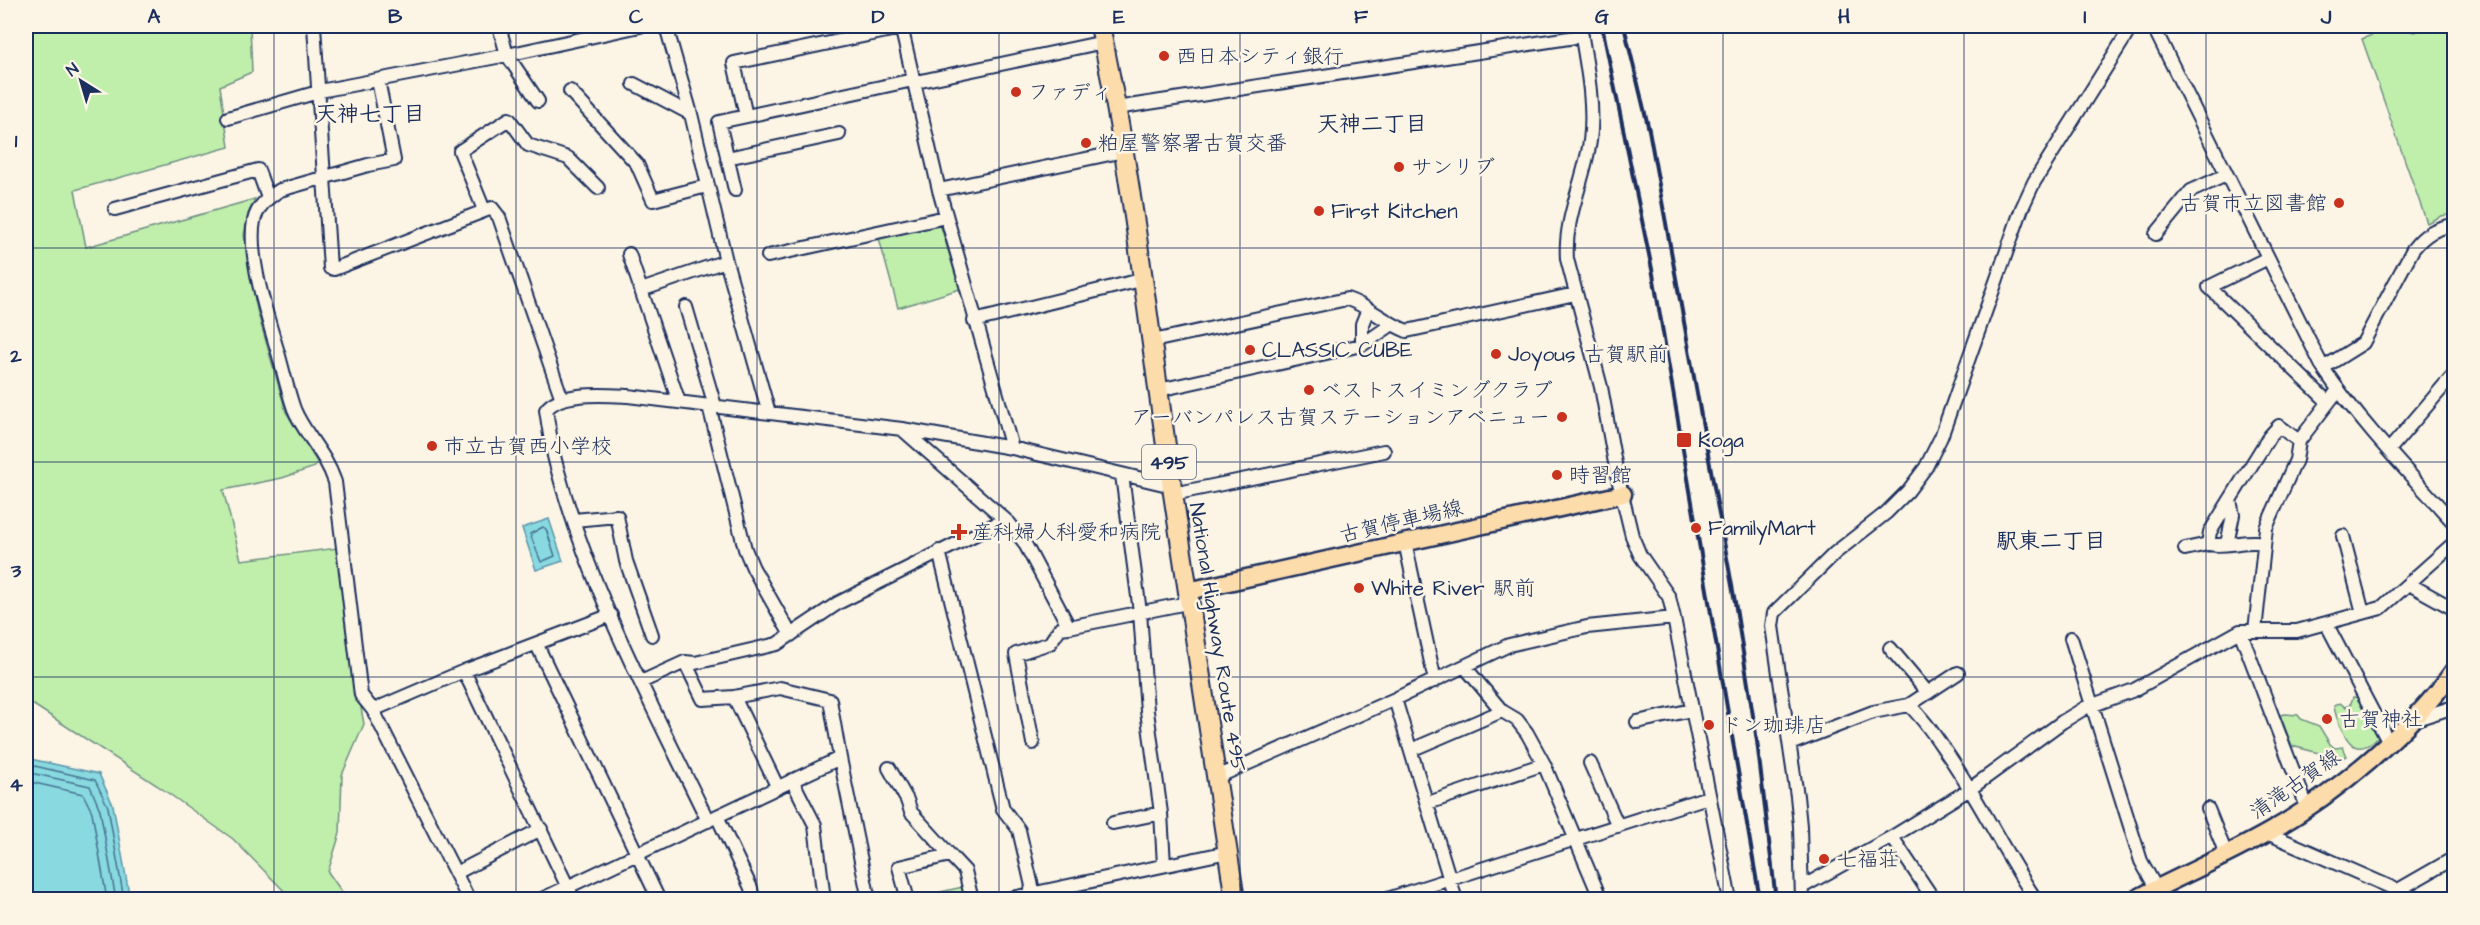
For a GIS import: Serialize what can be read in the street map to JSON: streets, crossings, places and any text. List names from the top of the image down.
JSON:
{
  "streets": {
    "highway": ["495", "National Highway Route 495"],
    "main road": ["古賀停車場線", "清滝古賀線"]
  },
  "crossings": [
    ["古賀停車場線", "National Highway Route 495"]
  ],
  "districts": ["天神七丁目", "天神二丁目", "駅東二丁目"],
  "places": {
    "other": [
      "西日本シティ銀行",
      "ファディ",
      "粕屋警察署古賀交番",
      "サンリブ",
      "古賀市立図書館",
      "First Kitchen",
      "CLASSIC CUBE",
      "Joyous 古賀駅前",
      "ベストスイミングクラブ",
      "アーバンパレス古賀ステーションアベニュー",
      "市立古賀西小学校",
      "時習館",
      "FamilyMart",
      "White River 駅前",
      "古賀神社",
      "ドン珈琲店",
      "七福荘"
    ],
    "transit": ["Koga"],
    "health": ["産科婦人科愛和病院"]
  },
  "north": "top left",
  "grid": {
    "columns": [
      "A",
      "B",
      "C",
      "D",
      "E",
      "F",
      "G",
      "H",
      "I",
      "J"
    ],
    "rows": [
      "1",
      "2",
      "3",
      "4"
    ]
  }
}
